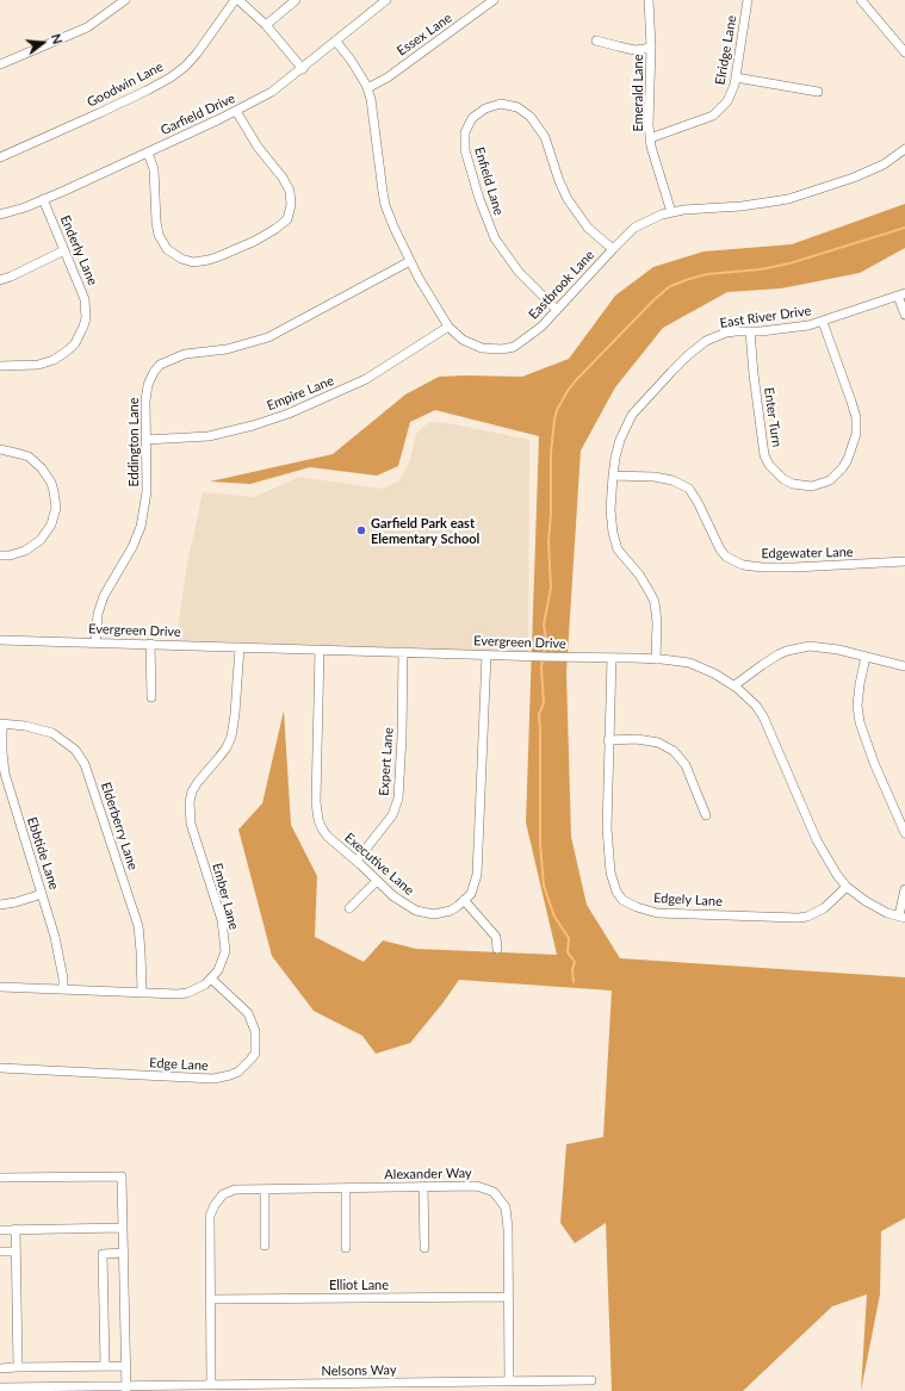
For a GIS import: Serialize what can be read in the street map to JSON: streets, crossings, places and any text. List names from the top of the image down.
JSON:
{
  "streets": {
    "street": [
      "Essex Lane",
      "Elridge Lane",
      "Goodwin Lane",
      "Emerald Lane",
      "Garfield Drive",
      "Enfield Lane",
      "Enderly Lane",
      "Eastbrook Lane",
      "East River Drive",
      "Empire Lane",
      "Enter Turn",
      "Eddington Lane",
      "Edgewater Lane",
      "Evergreen Drive",
      "Expert Lane",
      "Elderberry Lane",
      "Ebbtide Lane",
      "Executive Lane",
      "Ember Lane",
      "Edgely Lane",
      "Edge Lane",
      "Alexander Way",
      "Elliot Lane",
      "Nelsons Way"
    ]
  },
  "crossings": [
    ["Essex Lane", "Eastbrook Lane"],
    ["Elridge Lane", "Emerald Lane"],
    ["Emerald Lane", "Eastbrook Lane"],
    ["Garfield Drive", "Enderly Lane"],
    ["Garfield Drive", "Eastbrook Lane"],
    ["Enfield Lane", "Eastbrook Lane"],
    ["Eastbrook Lane", "Empire Lane"],
    ["Eastbrook Lane", "Eddington Lane"],
    ["East River Drive", "Enter Turn"],
    ["East River Drive", "Edgewater Lane"],
    ["East River Drive", "Evergreen Drive"],
    ["Empire Lane", "Eddington Lane"],
    ["Eddington Lane", "Evergreen Drive"],
    ["Evergreen Drive", "Expert Lane"],
    ["Evergreen Drive", "Executive Lane"],
    ["Evergreen Drive", "Ember Lane"],
    ["Evergreen Drive", "Edgely Lane"],
    ["Expert Lane", "Executive Lane"],
    ["Elderberry Lane", "Ebbtide Lane"],
    ["Elderberry Lane", "Ember Lane"],
    ["Ebbtide Lane", "Ember Lane"],
    ["Ember Lane", "Edge Lane"],
    ["Alexander Way", "Elliot Lane"],
    ["Alexander Way", "Nelsons Way"]
  ],
  "places": ["Garfield Park east Elementary School"],
  "north": "right"
}
